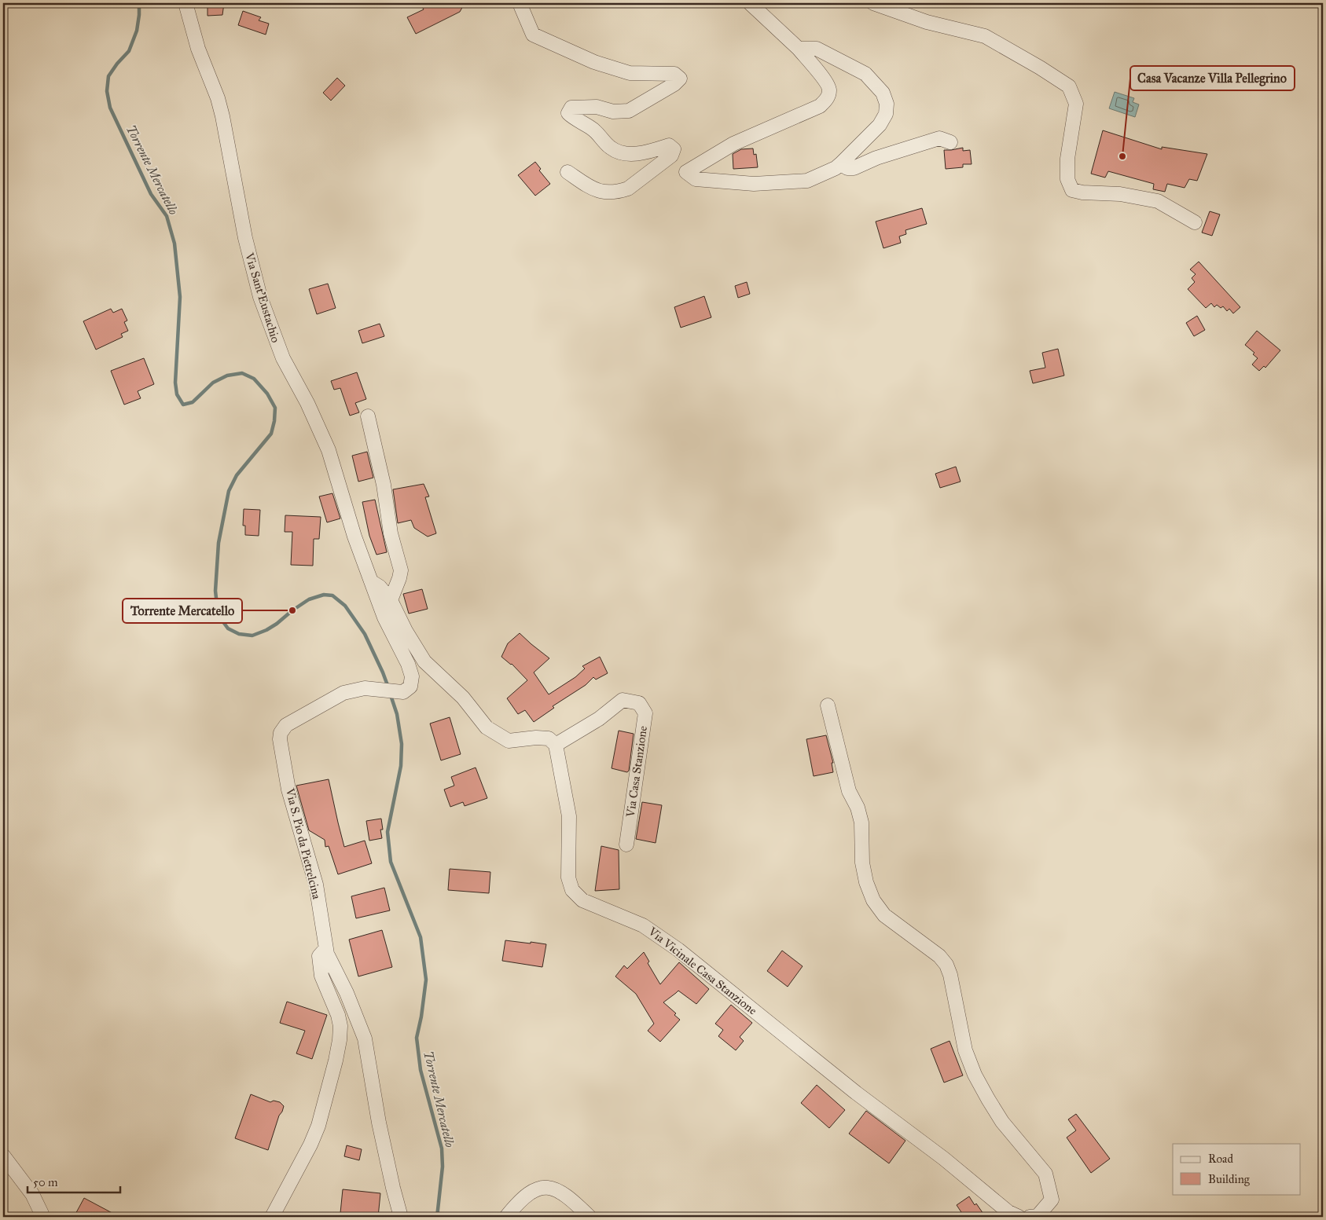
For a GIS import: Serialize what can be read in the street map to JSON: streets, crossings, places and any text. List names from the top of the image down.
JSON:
{
  "streets": {
    "street": [
      "Via Sant'Eustachio",
      "Via Casa Stanzione",
      "Via S. Pio da Pietrelcina",
      "Via Vicinale Casa Stanzione"
    ]
  },
  "crossings": [
    ["Via Sant'Eustachio", "Via S. Pio da Pietrelcina"],
    ["Via Casa Stanzione", "Via Vicinale Casa Stanzione"]
  ],
  "water": ["Torrente Mercatello"],
  "places": ["Casa Vacanze Villa Pellegrino", "Torrente Mercatello"],
  "legend": ["Road", "Building"],
  "scale_bar": "50 m"
}
